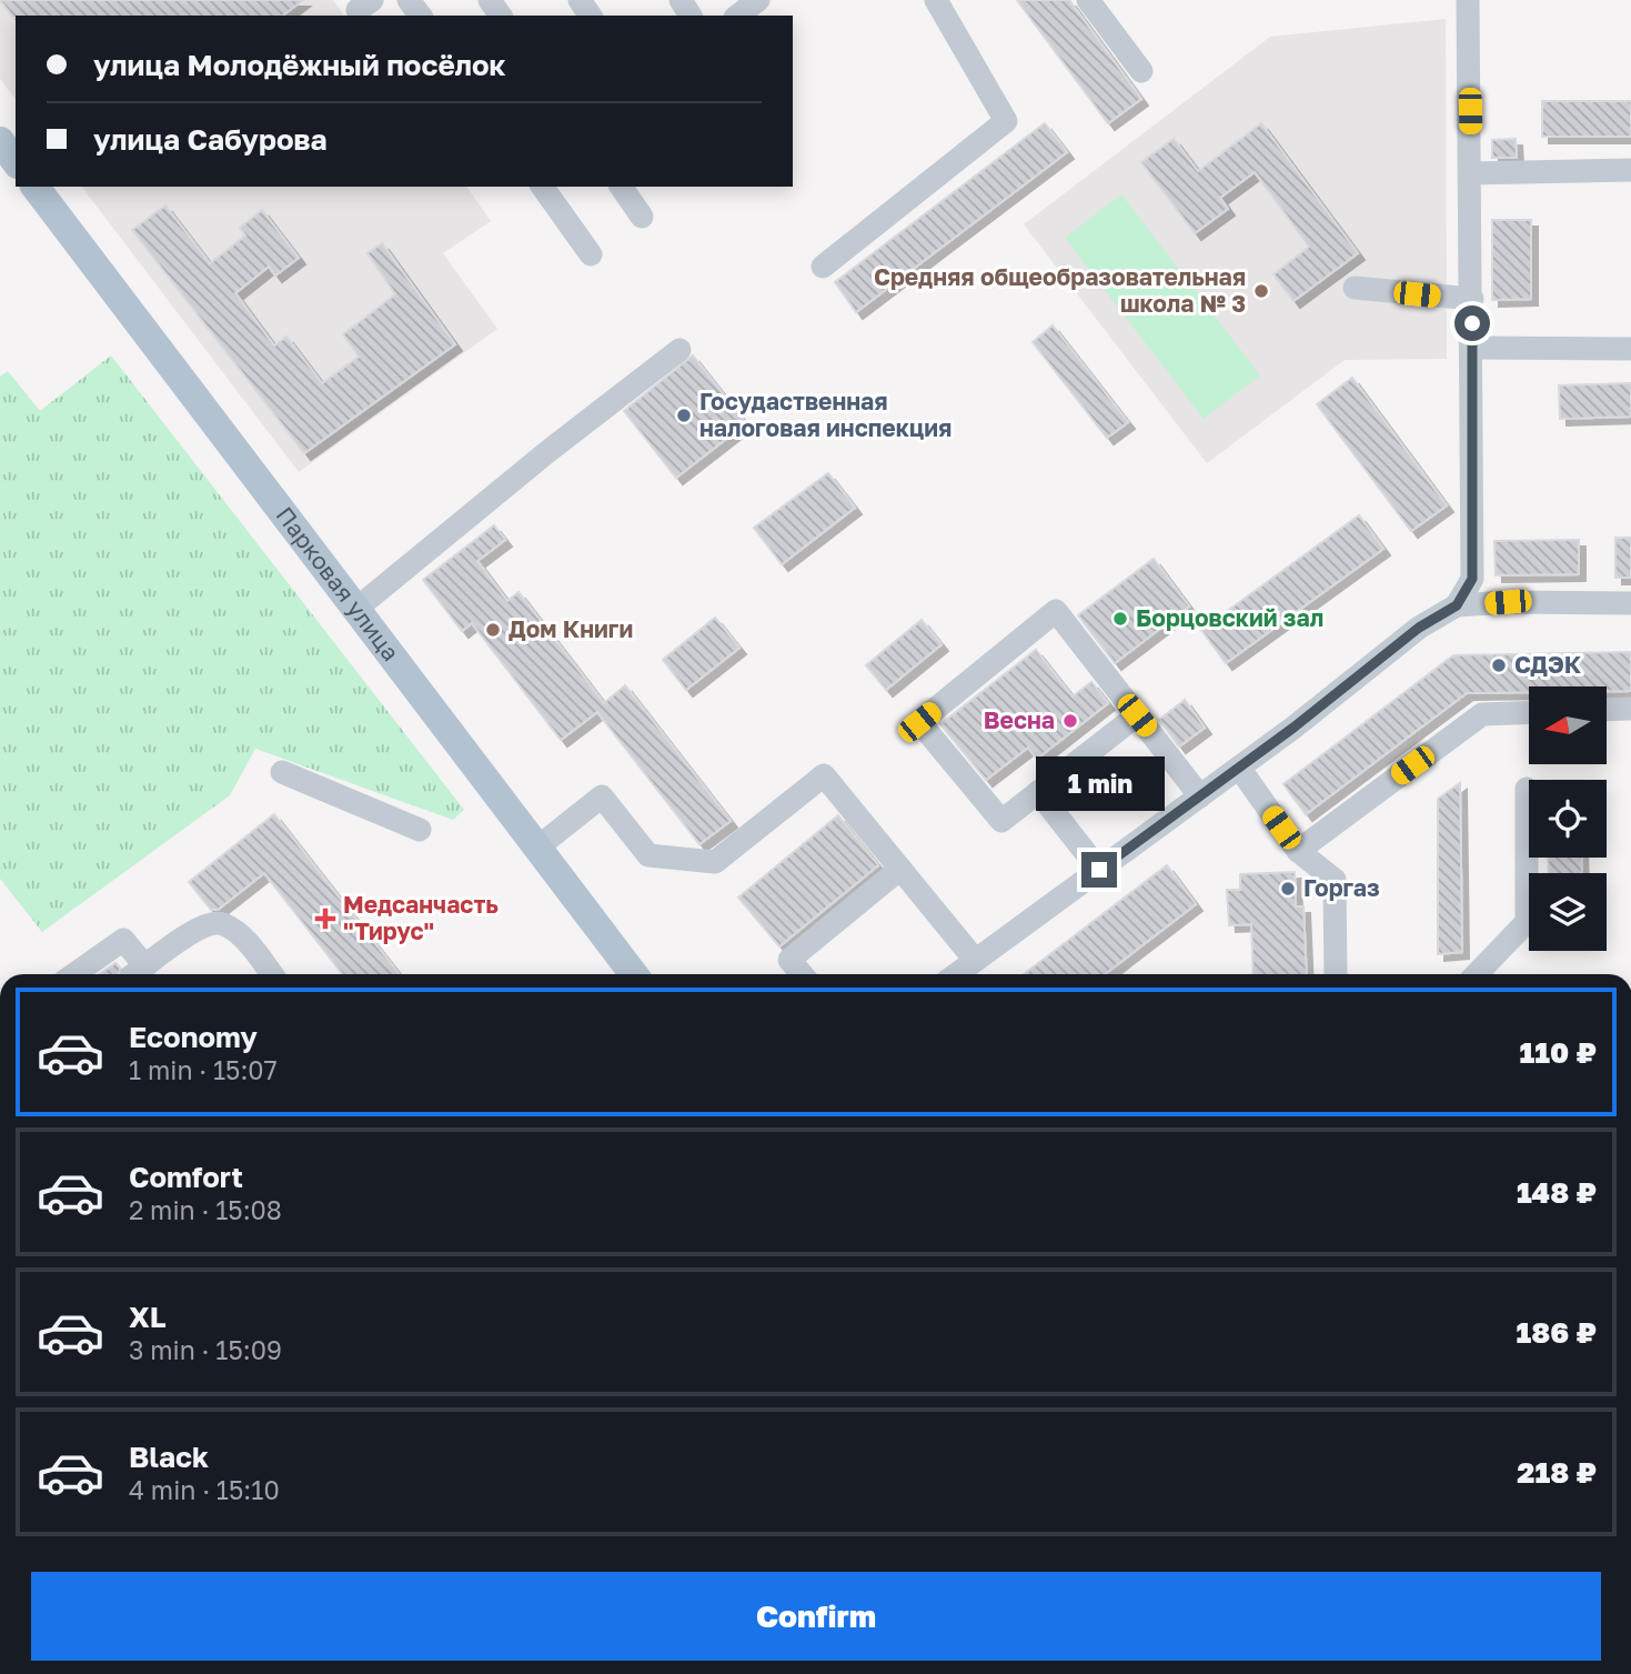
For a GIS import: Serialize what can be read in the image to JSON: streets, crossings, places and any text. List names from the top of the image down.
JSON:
{
  "streets": {
    "main road": ["Парковая улица"]
  },
  "places": {
    "other": [
      "Средняя общеобразовательная школа № 3",
      "Госудаственная налоговая инспекция",
      "Борцовский зал",
      "Дом Книги",
      "СДЭК",
      "Весна",
      "Горгаз"
    ],
    "health": ["Медсанчасть \"Тирус\""]
  },
  "north": "left",
  "page": {
    "banner": ["улица Молодёжный посёлок", "улица Сабурова"],
    "bubble": "1 min",
    "list": [
      {
        "name": "Economy",
        "note": "1 min · 15:07",
        "value": "110 ₽"
      },
      {
        "name": "Comfort",
        "note": "2 min · 15:08",
        "value": "148 ₽"
      },
      {
        "name": "XL",
        "note": "3 min · 15:09",
        "value": "186 ₽"
      },
      {
        "name": "Black",
        "note": "4 min · 15:10",
        "value": "218 ₽"
      }
    ],
    "buttons": "Confirm"
  }
}
